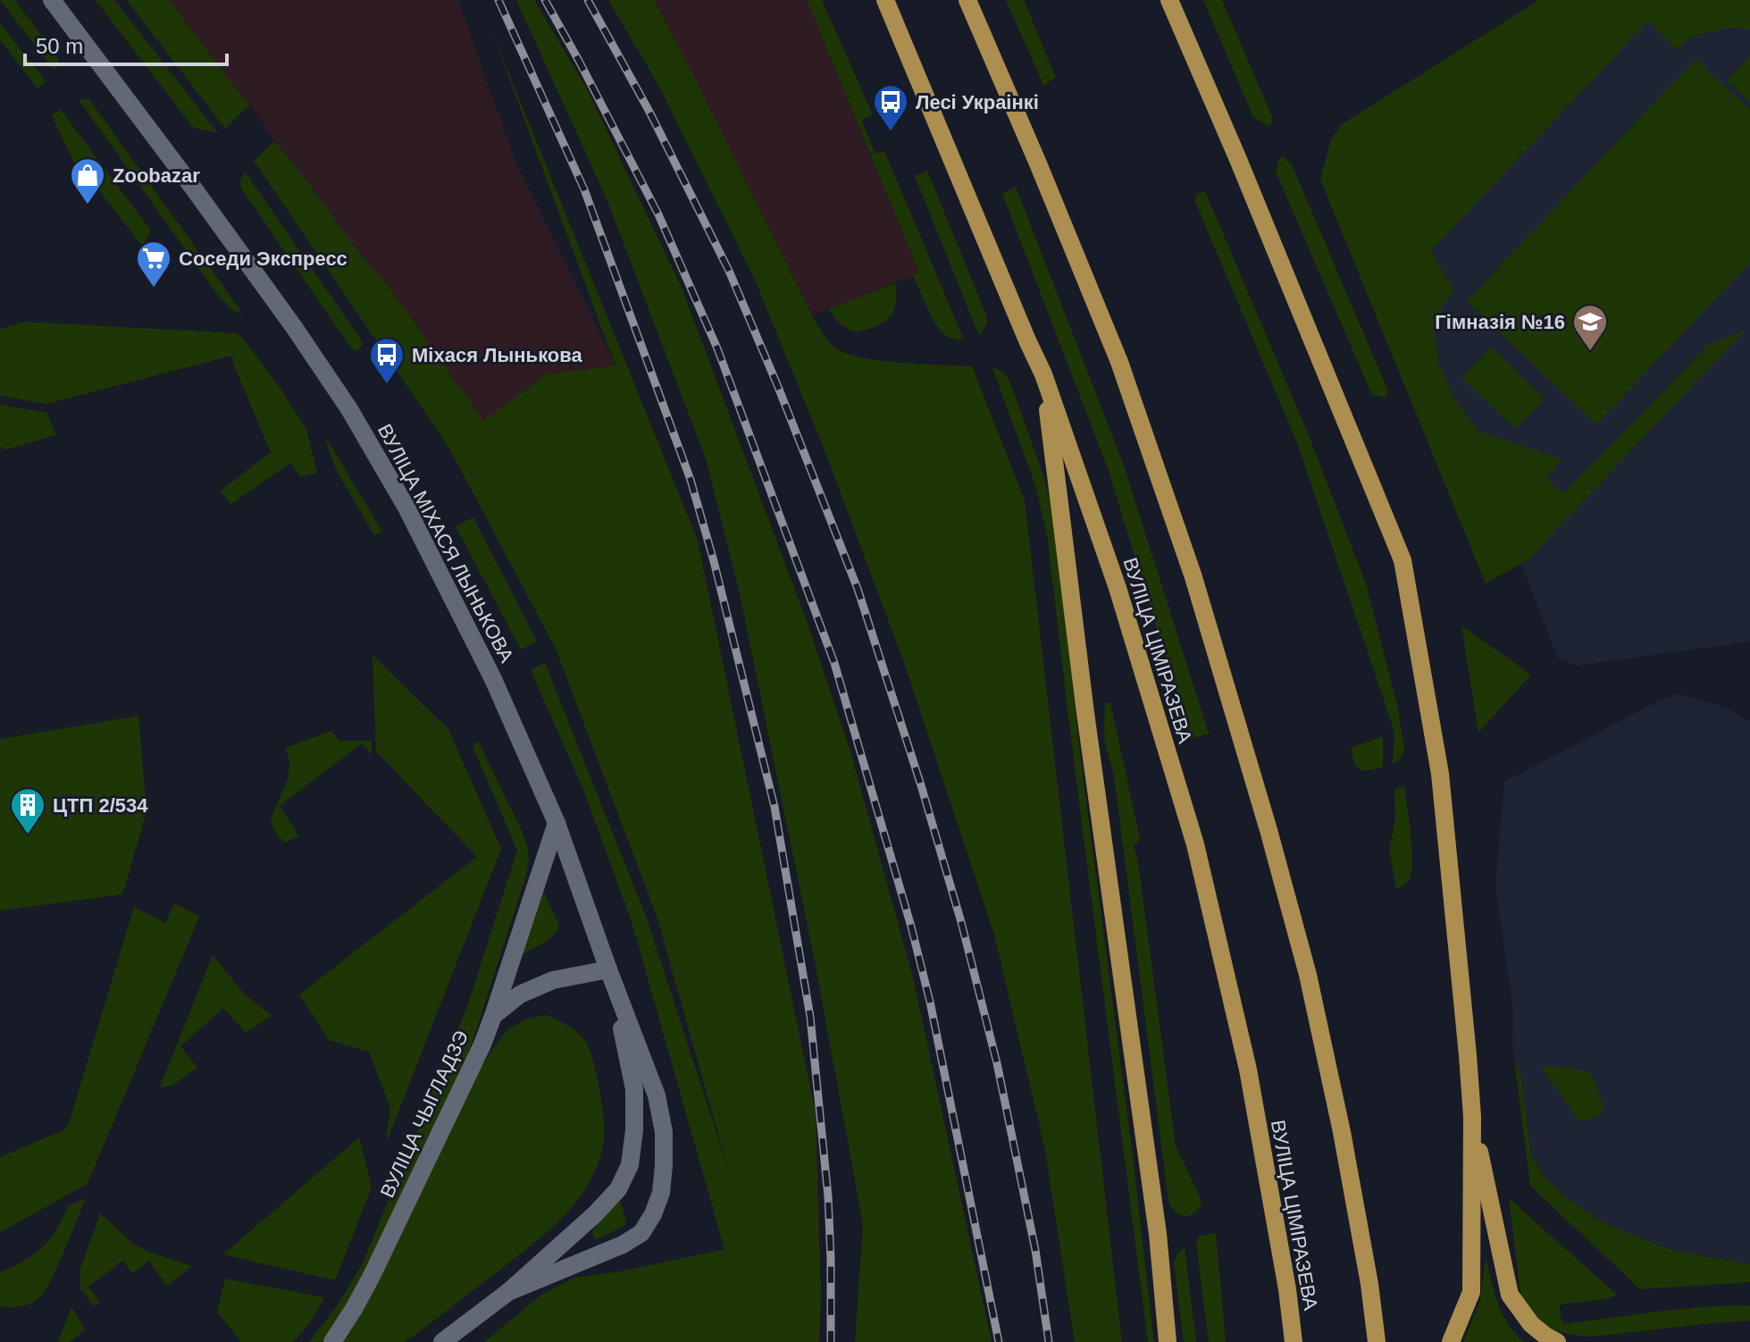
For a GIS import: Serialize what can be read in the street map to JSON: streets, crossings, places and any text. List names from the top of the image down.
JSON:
{
  "streets": {
    "main road": ["ВУЛІЦА ЦІМІРАЗЕВА"],
    "street": ["ВУЛІЦА МІХАСЯ ЛЫНЬКОВА", "ВУЛІЦА ЧЫГЛАДЗЭ"]
  },
  "crossings": [
    ["ВУЛІЦА МІХАСЯ ЛЫНЬКОВА", "ВУЛІЦА ЧЫГЛАДЗЭ"]
  ],
  "places": {
    "bus stop": ["Лесі Украінкі", "Міхася Лынькова"],
    "shop": ["Zoobazar"],
    "supermarket": ["Соседи Экспресс"],
    "school or university": ["Гімназія №16"],
    "building": ["ЦТП 2/534"]
  },
  "scale_bar": "50 m"
}
